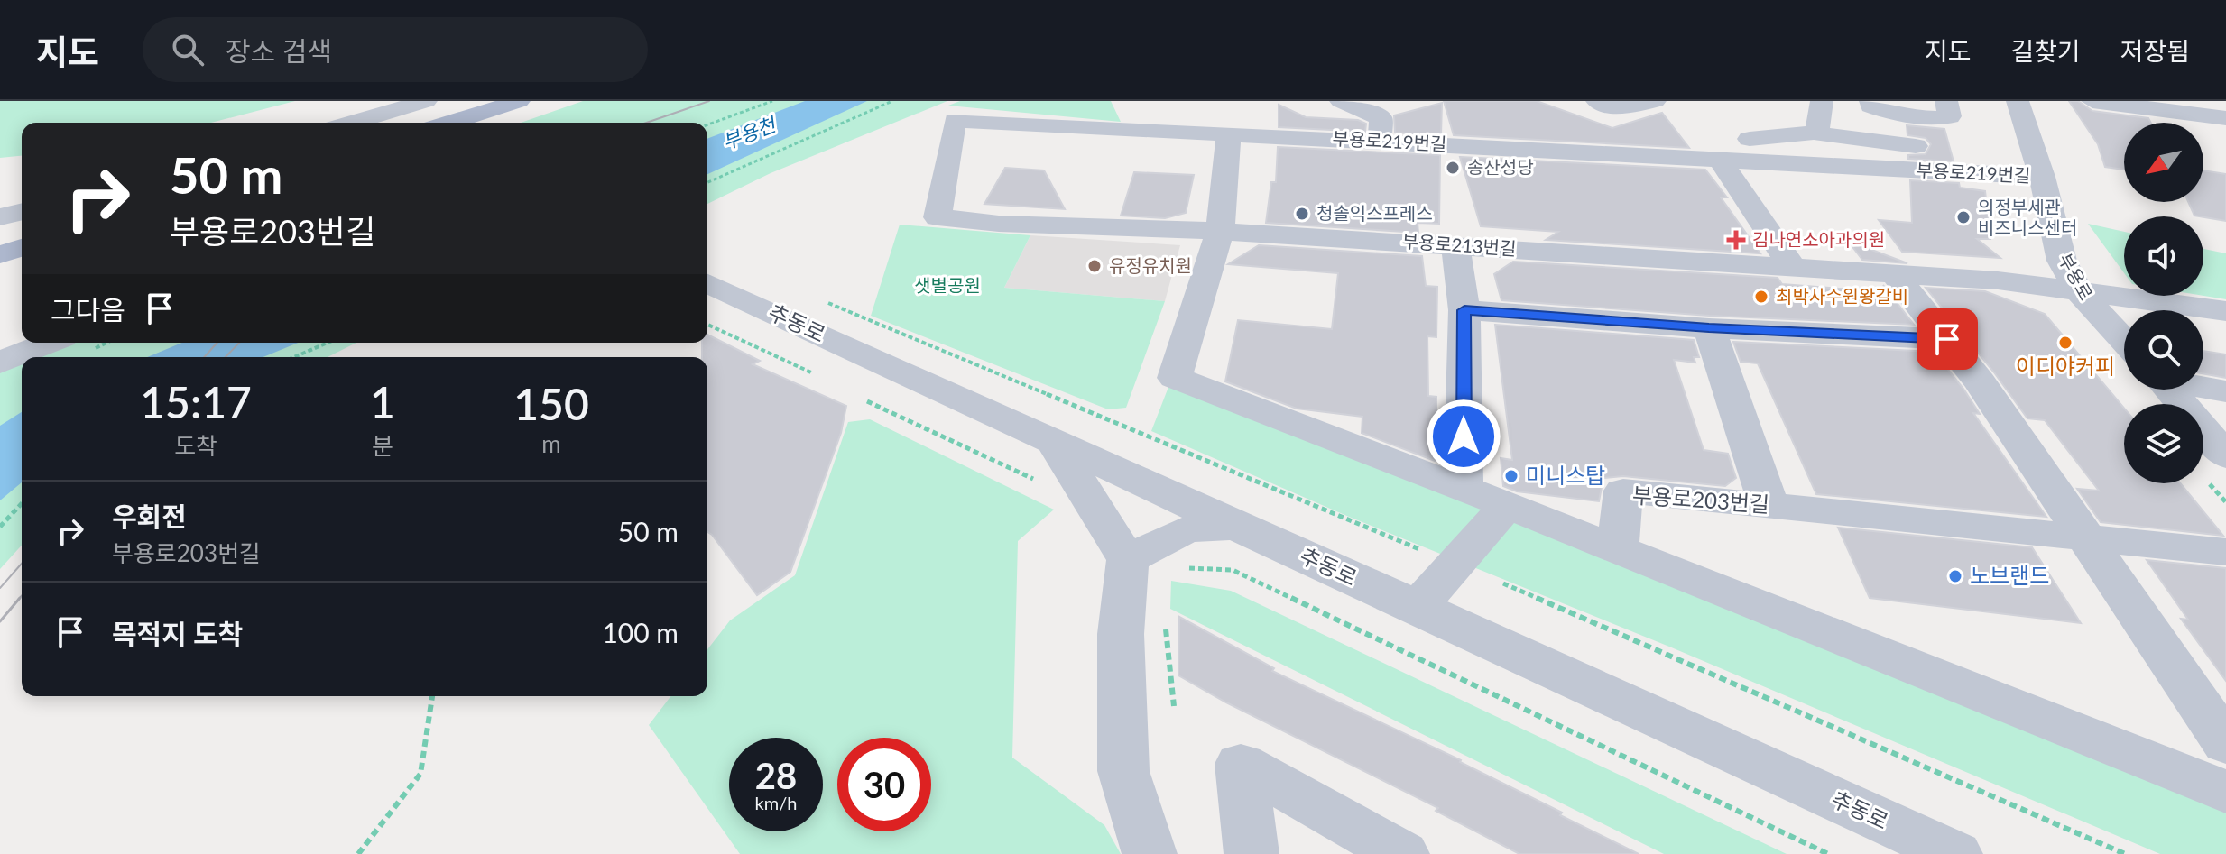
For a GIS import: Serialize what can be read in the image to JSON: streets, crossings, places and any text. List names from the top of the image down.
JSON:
{
  "streets": {
    "street": [
      "부용로219번길",
      "부용로213번길",
      "부용로",
      "추동로",
      "부용로203번길"
    ]
  },
  "crossings": [
    ["부용로219번길", "부용로213번길"],
    ["부용로219번길", "부용로"],
    ["부용로213번길", "부용로"]
  ],
  "water": ["부용천"],
  "parks": ["샛별공원"],
  "places": {
    "other": [
      "송산성당",
      "청솔익스프레스",
      "의정부세관 비즈니스센터",
      "유정유치원",
      "최박사수원왕갈비",
      "이디야커피",
      "미니스탑",
      "노브랜드"
    ],
    "health": ["김나연소아과의원"]
  },
  "north": "bottom left",
  "page": {
    "header": "지도",
    "search": "장소 검색",
    "nav": ["지도", "길찾기", "저장됨"],
    "turn": ["50 m", "부용로203번길"],
    "then": "그다음",
    "eta": [
      "15:17",
      "도착",
      "1",
      "분",
      "150",
      "m"
    ],
    "list": [
      {
        "name": "우회전",
        "note": "부용로203번길",
        "value": "50 m"
      },
      {
        "name": "목적지 도착",
        "value": "100 m"
      }
    ],
    "speed": "28 km/h",
    "limit": "30"
  }
}
